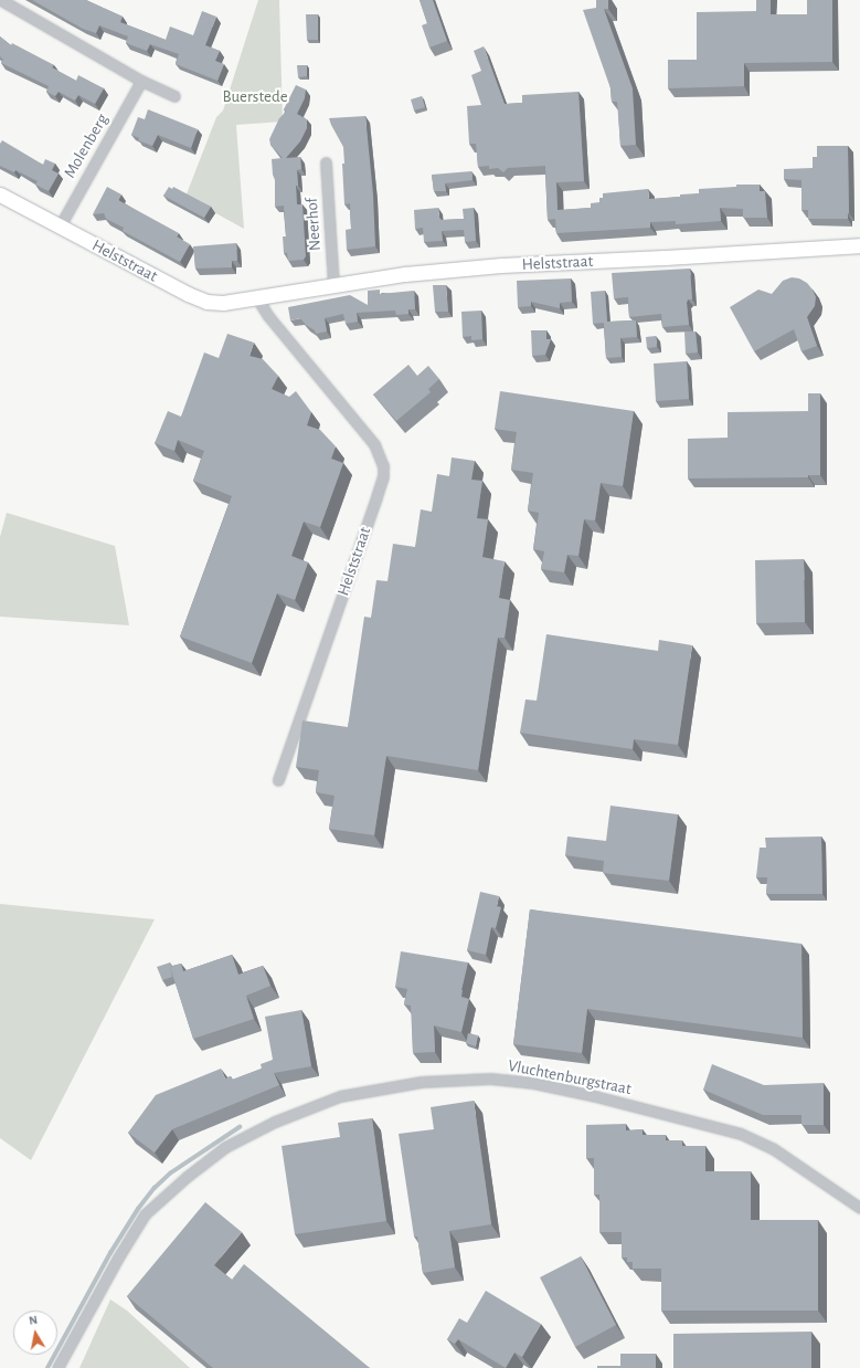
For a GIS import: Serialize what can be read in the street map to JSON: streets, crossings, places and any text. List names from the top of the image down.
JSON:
{
  "streets": {
    "street": [
      "Molenberg",
      "Neerhof",
      "Helststraat",
      "Vluchtenburgstraat"
    ]
  },
  "crossings": [
    ["Molenberg", "Helststraat"],
    ["Neerhof", "Helststraat"]
  ],
  "parks": ["Buerstede"],
  "north": "top"
}
